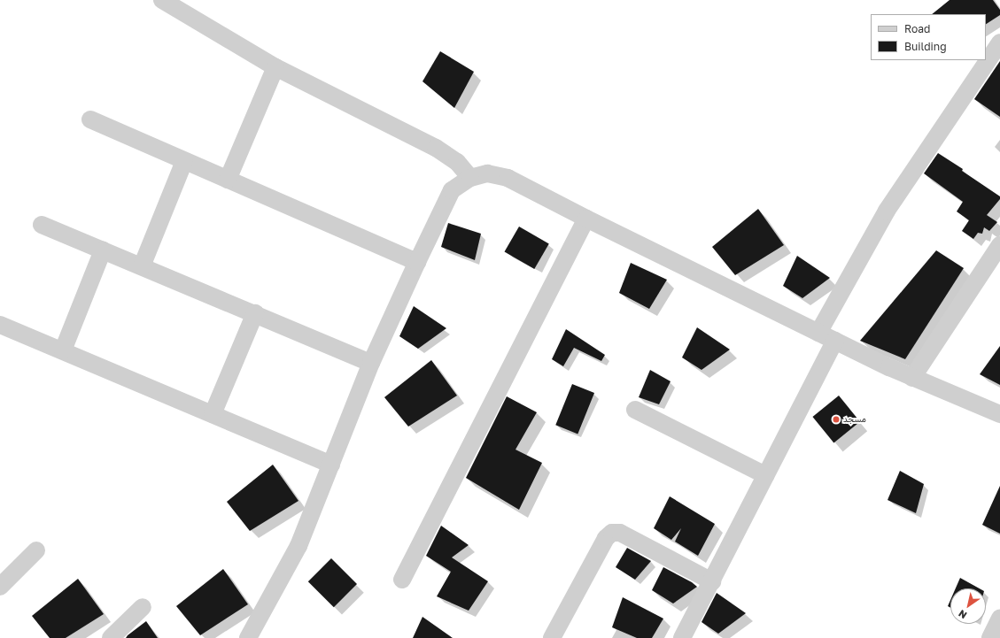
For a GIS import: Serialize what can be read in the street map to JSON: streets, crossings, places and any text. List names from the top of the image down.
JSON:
{
  "places": ["مسجد"],
  "legend": ["Road", "Building"],
  "north": "bottom left"
}
